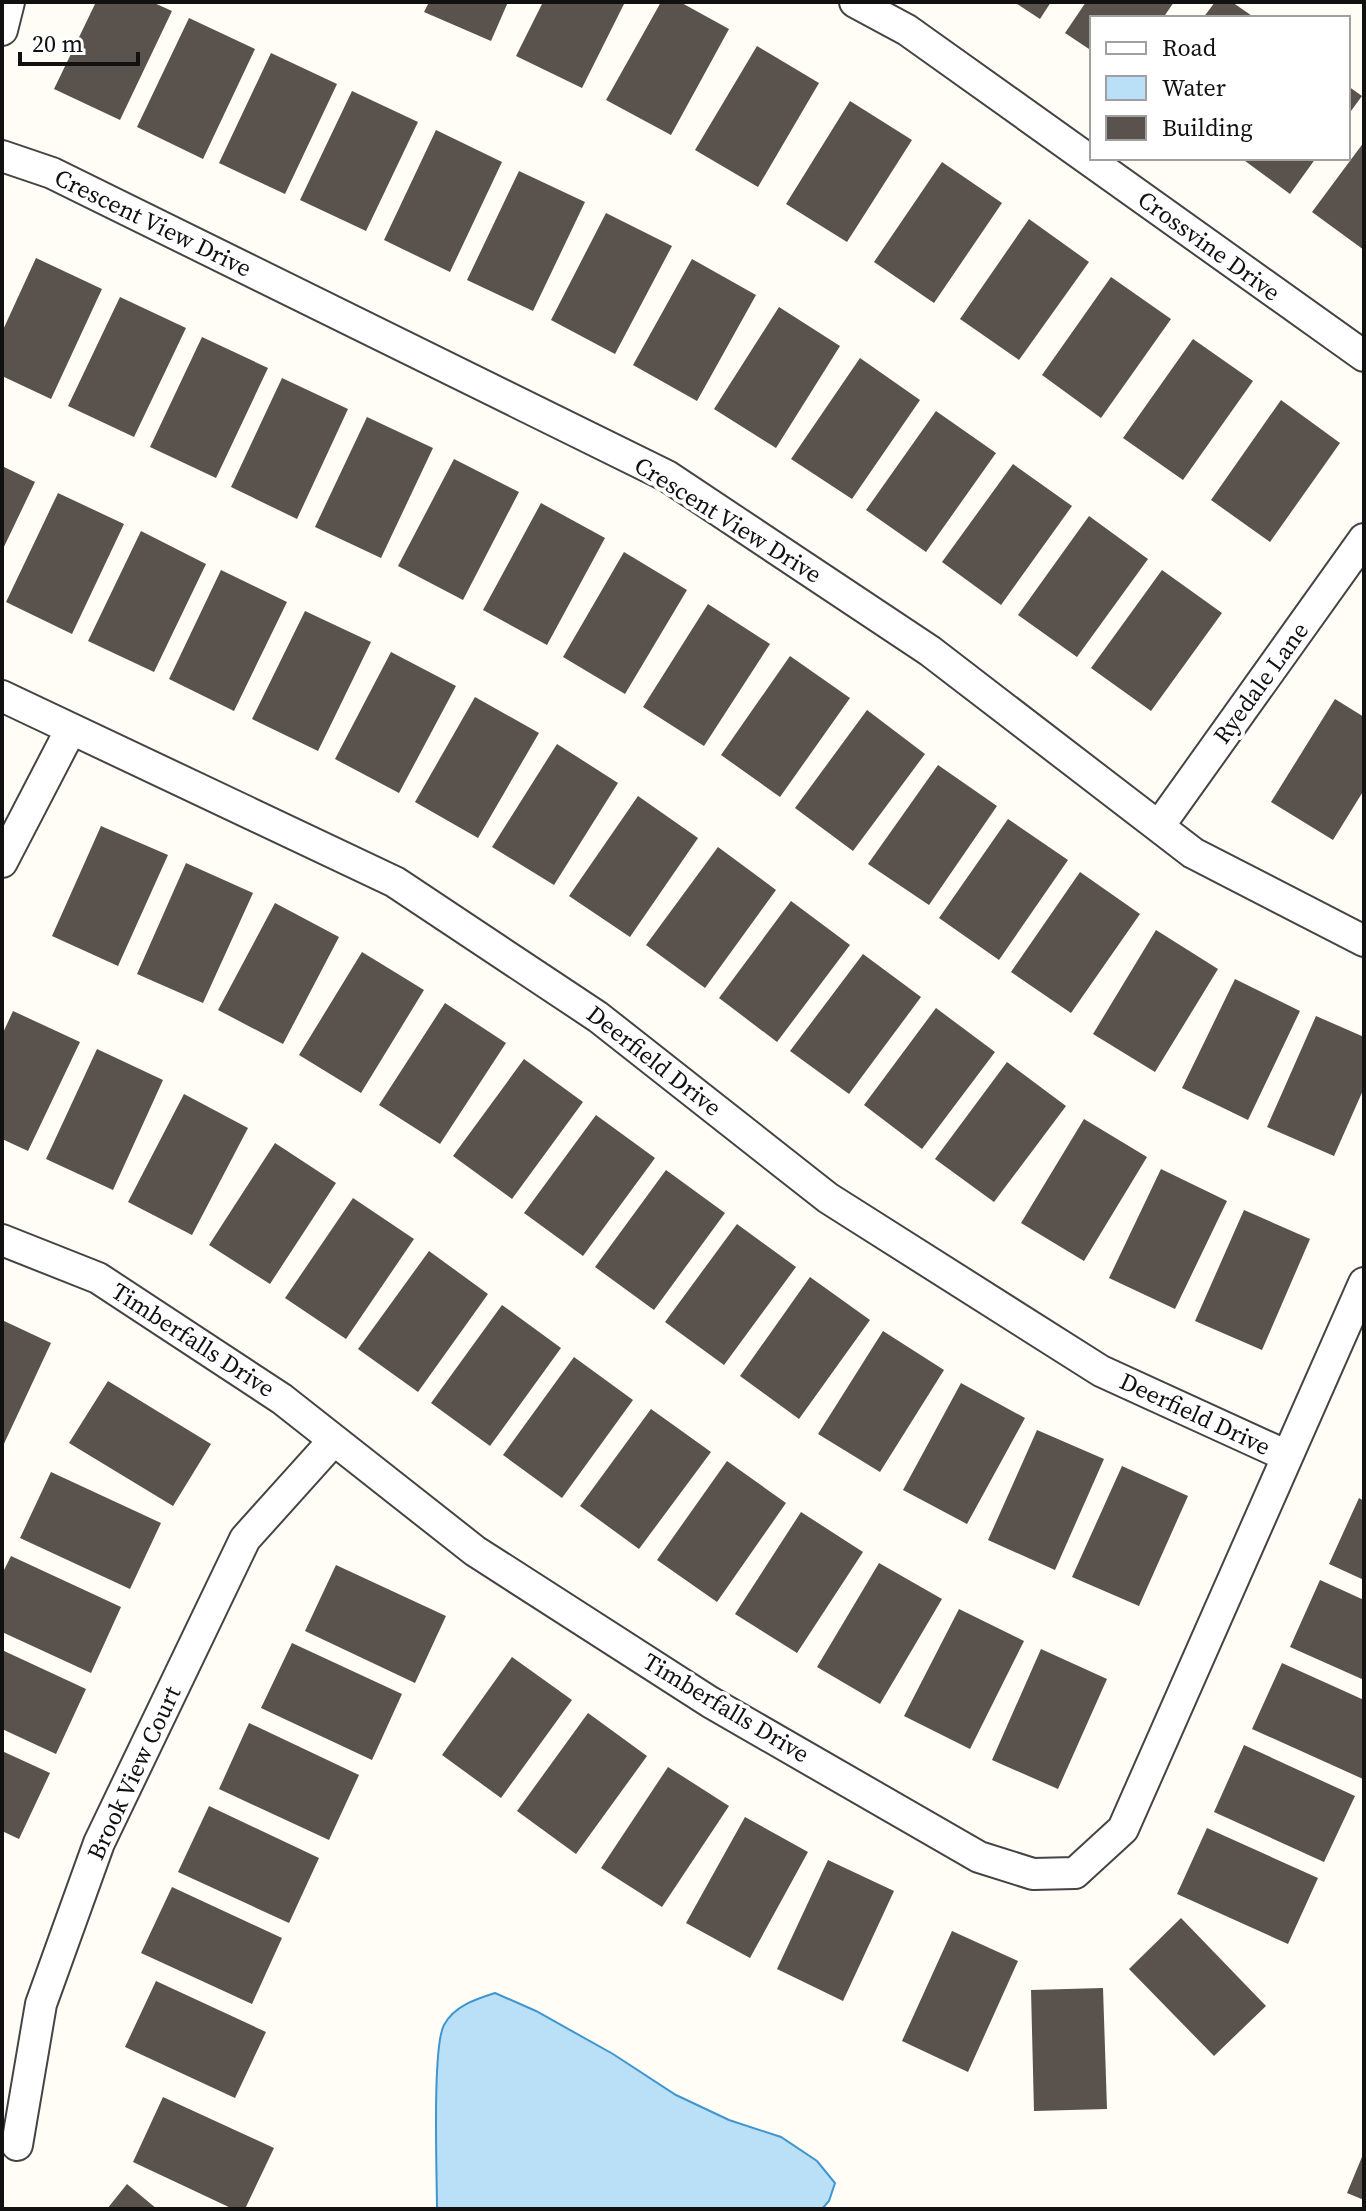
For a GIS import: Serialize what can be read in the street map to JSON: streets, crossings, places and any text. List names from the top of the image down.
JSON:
{
  "streets": {
    "street": [
      "Crescent View Drive",
      "Crossvine Drive",
      "Ryedale Lane",
      "Deerfield Drive",
      "Timberfalls Drive",
      "Brook View Court"
    ]
  },
  "crossings": [
    ["Crescent View Drive", "Ryedale Lane"],
    ["Deerfield Drive", "Timberfalls Drive"],
    ["Timberfalls Drive", "Brook View Court"]
  ],
  "legend": ["Road", "Water", "Building"],
  "scale_bar": "20 m"
}
